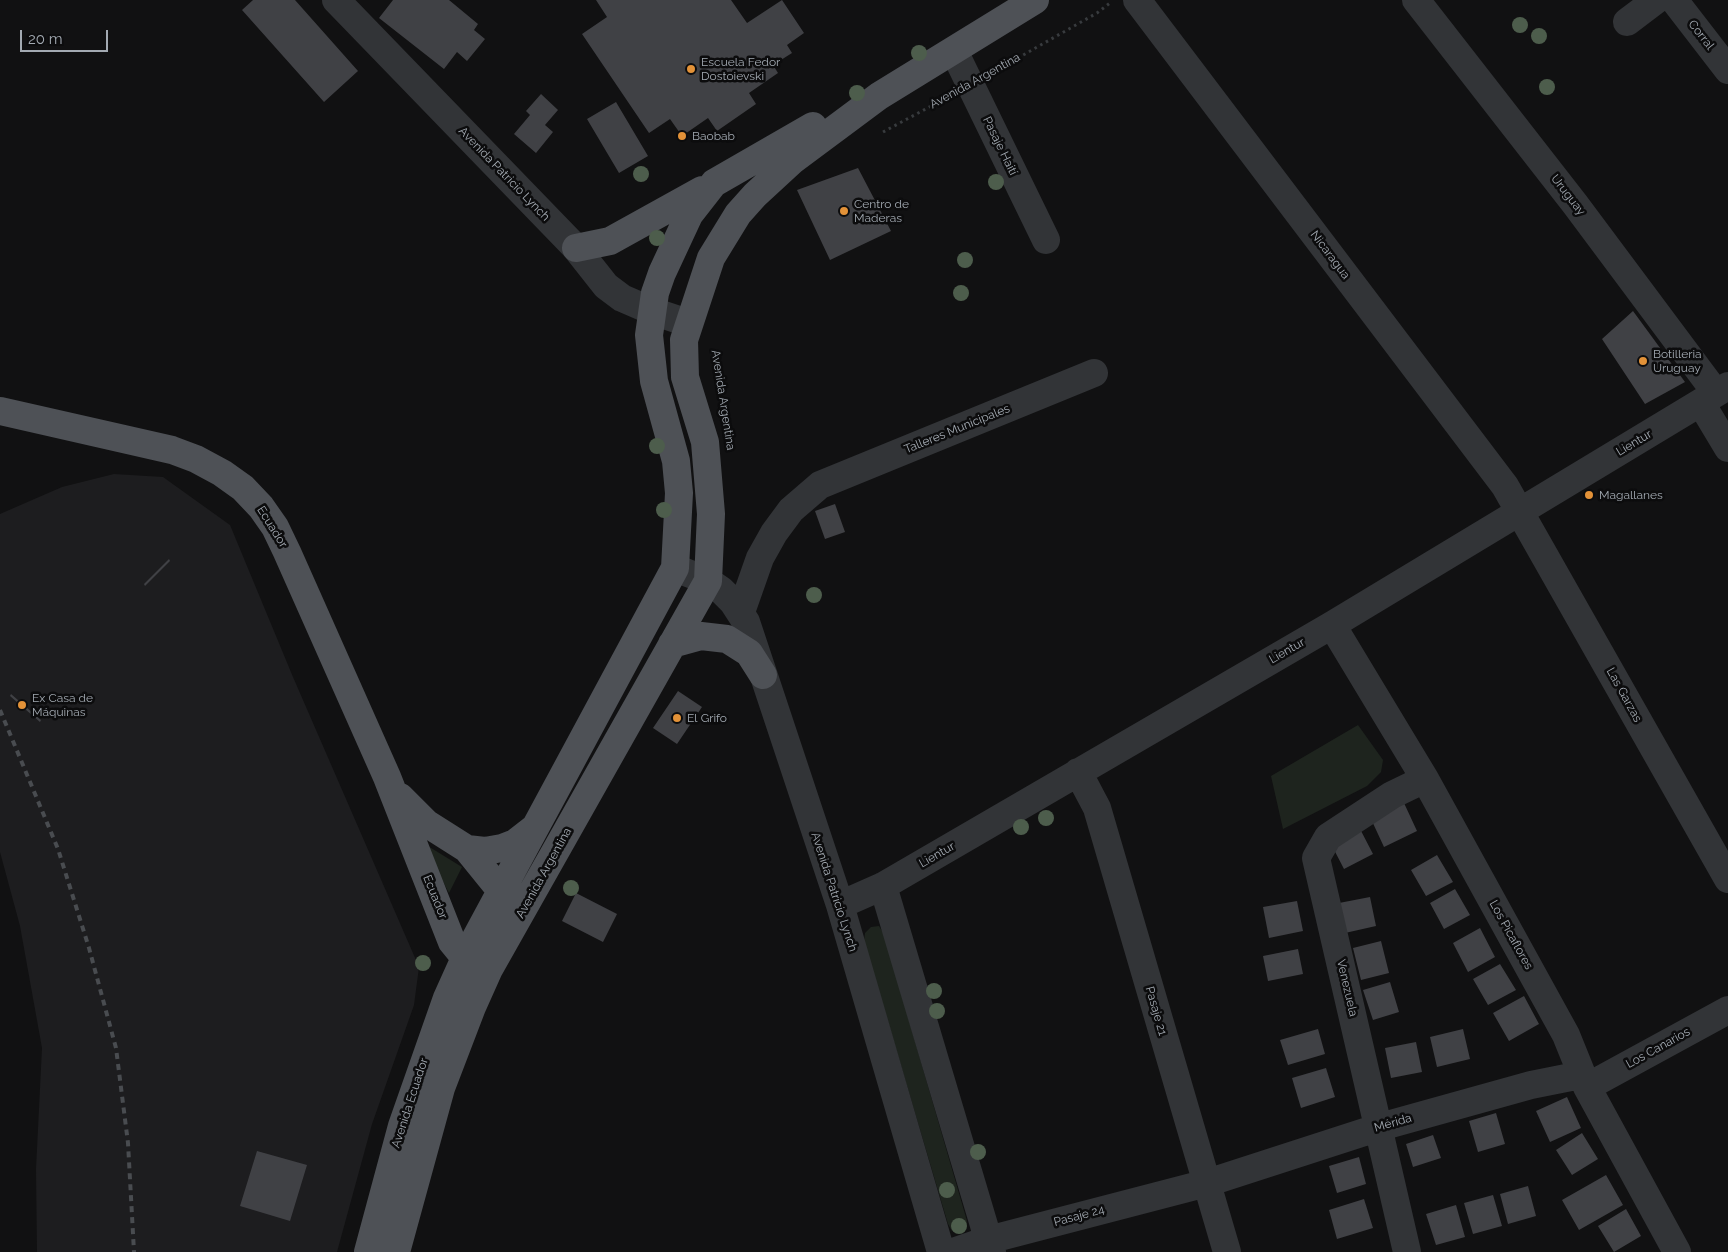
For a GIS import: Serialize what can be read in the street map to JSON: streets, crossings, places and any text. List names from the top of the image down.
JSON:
{
  "streets": {
    "main road": ["Avenida Argentina", "Ecuador", "Avenida Ecuador"],
    "street": [
      "Corral",
      "Pasaje Haití",
      "Avenida Patricio Lynch",
      "Uruguay",
      "Nicaragua",
      "Talleres Municipales",
      "Lientur",
      "Las Garzas",
      "Los Picaflores",
      "Venezuela",
      "Pasaje 21",
      "Los Canarios",
      "Mérida",
      "Pasaje 24"
    ]
  },
  "crossings": [
    ["Avenida Argentina", "Pasaje Haití"],
    ["Avenida Argentina", "Avenida Patricio Lynch"],
    ["Avenida Argentina", "Ecuador"],
    ["Avenida Patricio Lynch", "Talleres Municipales"],
    ["Avenida Patricio Lynch", "Lientur"],
    ["Uruguay", "Lientur"],
    ["Nicaragua", "Lientur"],
    ["Nicaragua", "Las Garzas"],
    ["Lientur", "Las Garzas"],
    ["Lientur", "Los Picaflores"],
    ["Lientur", "Pasaje 21"],
    ["Ecuador", "Avenida Ecuador"],
    ["Los Picaflores", "Venezuela"],
    ["Los Picaflores", "Los Canarios"],
    ["Los Picaflores", "Mérida"],
    ["Venezuela", "Mérida"],
    ["Pasaje 21", "Mérida"],
    ["Pasaje 21", "Pasaje 24"],
    ["Los Canarios", "Mérida"],
    ["Mérida", "Pasaje 24"]
  ],
  "places": [
    "Escuela Fedor Dostoievski",
    "Baobab",
    "Centro de Maderas",
    "Botilleria Uruguay",
    "Magallanes",
    "Ex Casa de Máquinas",
    "El Grifo"
  ],
  "scale_bar": "20 m"
}
